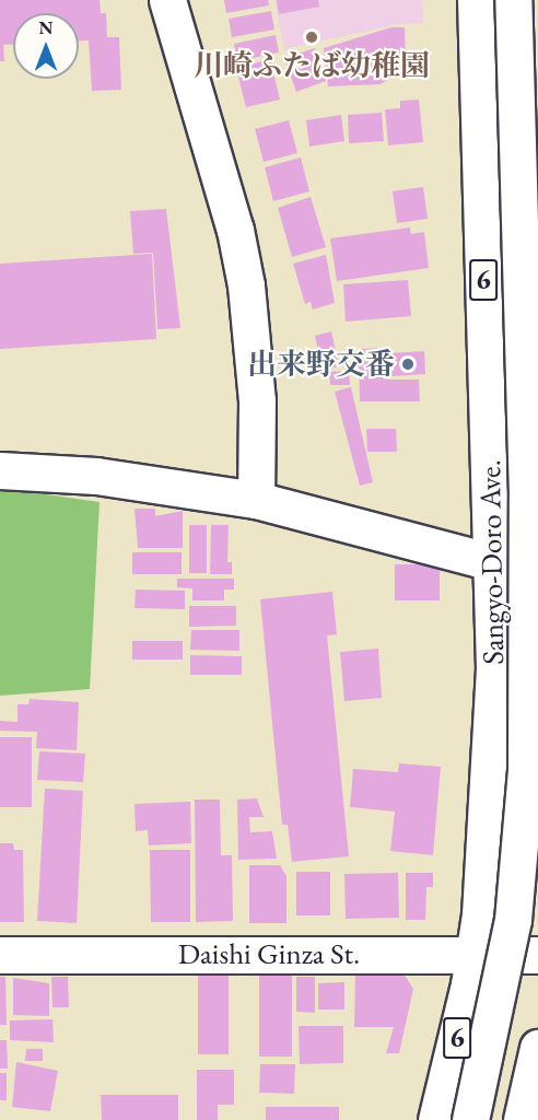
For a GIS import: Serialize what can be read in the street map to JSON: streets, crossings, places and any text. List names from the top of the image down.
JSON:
{
  "streets": {
    "main road": ["6", "Sangyo-Doro Ave.", "Daishi Ginza St."]
  },
  "crossings": [
    ["Sangyo-Doro Ave.", "Daishi Ginza St."]
  ],
  "places": ["川崎ふたば幼稚園", "出来野交番"],
  "north": "top"
}
